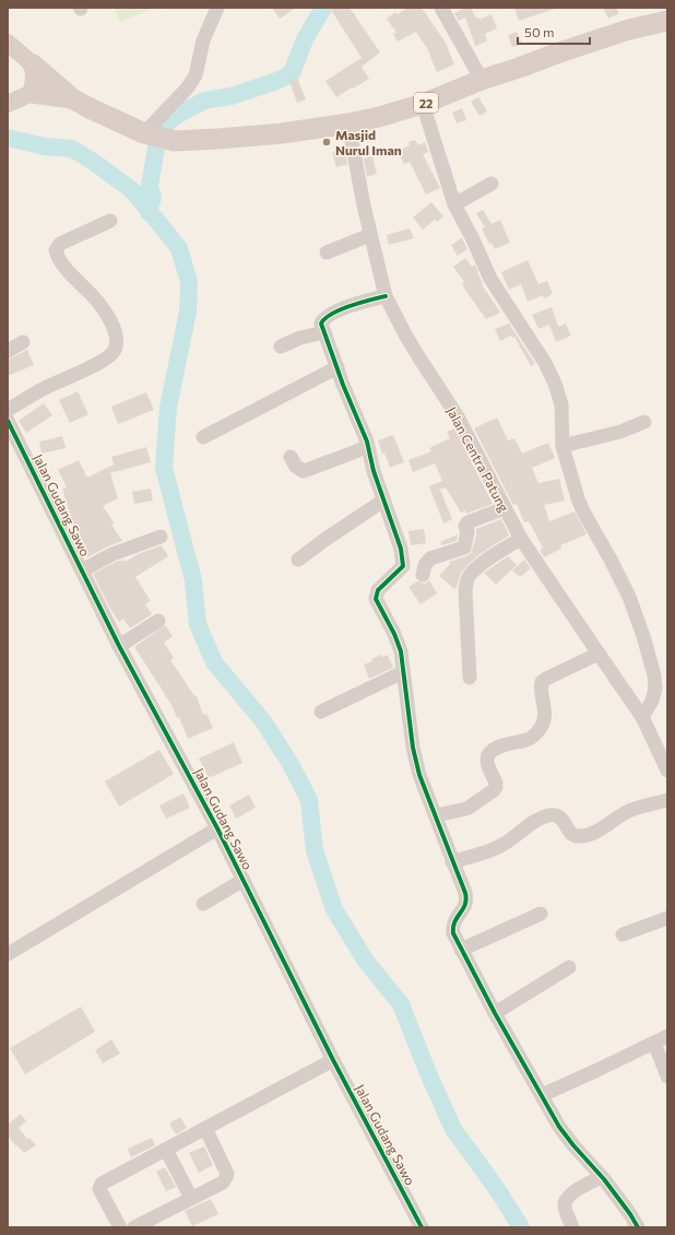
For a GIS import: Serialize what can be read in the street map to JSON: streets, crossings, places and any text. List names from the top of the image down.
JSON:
{
  "streets": {
    "highway": ["22"],
    "street": ["Jalan Centra Patung", "Jalan Gudang Sawo"]
  },
  "crossings": [
    ["22", "Jalan Centra Patung"]
  ],
  "places": ["Masjid Nurul Iman"],
  "scale_bar": "50 m"
}
